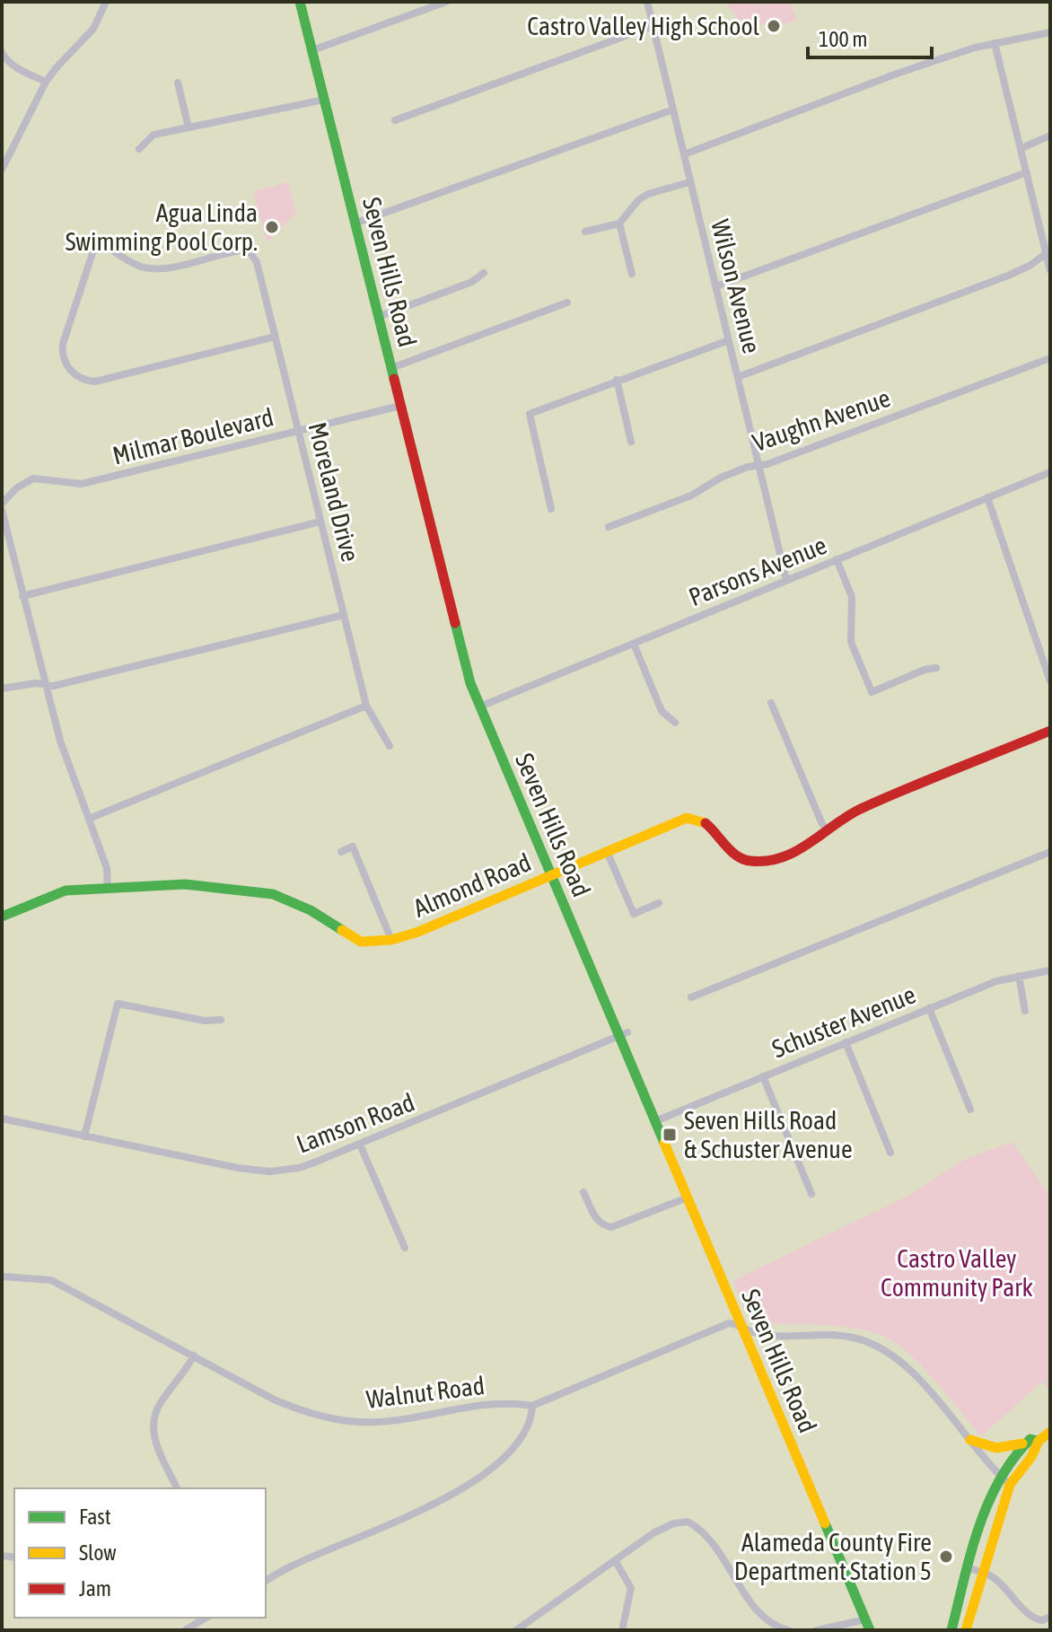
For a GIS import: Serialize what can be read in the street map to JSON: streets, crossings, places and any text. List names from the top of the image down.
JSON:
{
  "streets": {
    "street": [
      "Seven Hills Road",
      "Wilson Avenue",
      "Vaughn Avenue",
      "Milmar Boulevard",
      "Moreland Drive",
      "Parsons Avenue",
      "Almond Road",
      "Schuster Avenue",
      "Lamson Road",
      "Walnut Road"
    ]
  },
  "crossings": [
    ["Seven Hills Road", "Milmar Boulevard"],
    ["Seven Hills Road", "Parsons Avenue"],
    ["Seven Hills Road", "Almond Road"],
    ["Seven Hills Road", "Schuster Avenue"],
    ["Seven Hills Road", "Lamson Road"],
    ["Seven Hills Road", "Walnut Road"],
    ["Wilson Avenue", "Vaughn Avenue"],
    ["Wilson Avenue", "Parsons Avenue"],
    ["Milmar Boulevard", "Moreland Drive"]
  ],
  "parks": ["Castro Valley Community Park"],
  "places": {
    "other": ["Castro Valley High School", "Agua Linda Swimming Pool Corp.", "Alameda County Fire Department Station 5"],
    "transit": ["Seven Hills Road & Schuster Avenue"]
  },
  "legend": ["Fast", "Slow", "Jam"],
  "scale_bar": "100 m"
}
